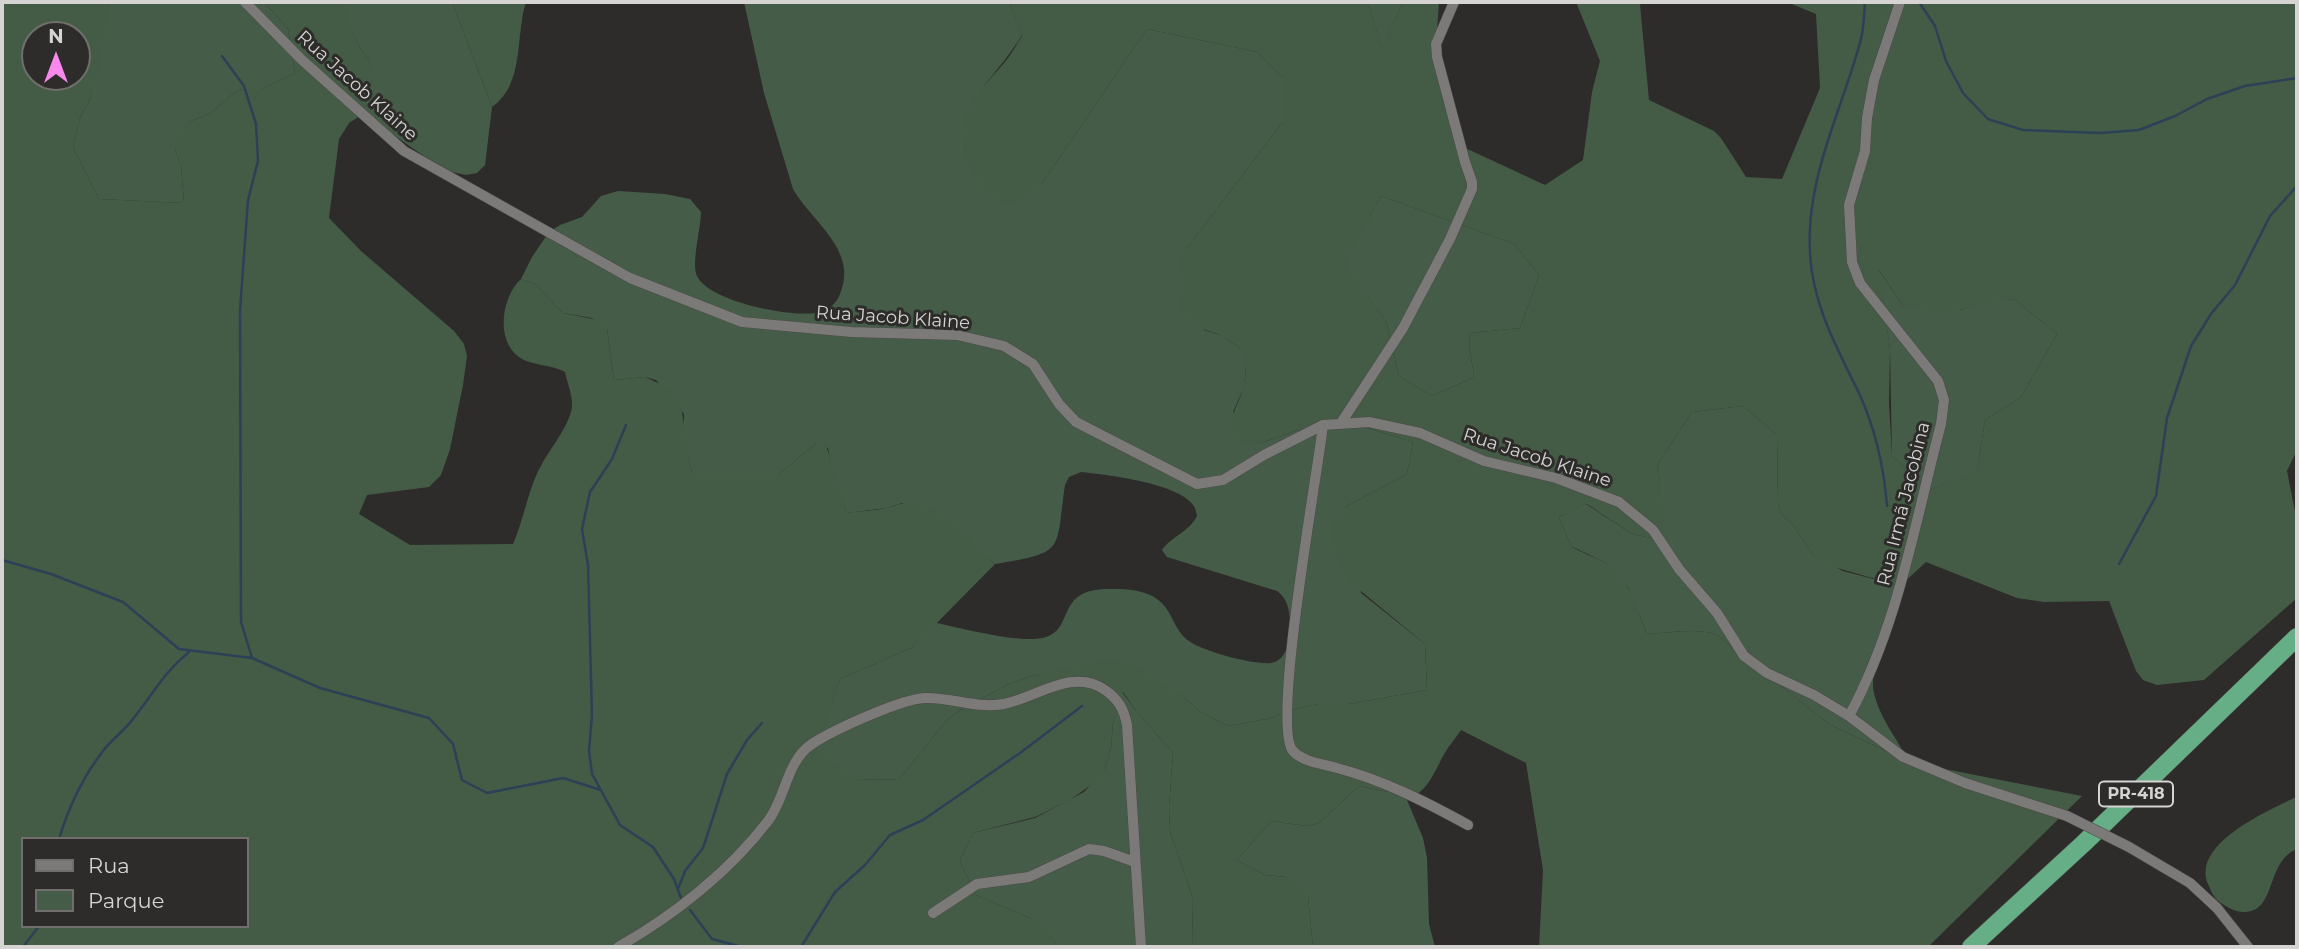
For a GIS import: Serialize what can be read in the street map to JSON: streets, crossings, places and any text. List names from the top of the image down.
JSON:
{
  "streets": {
    "highway": ["PR-418"],
    "street": ["Rua Jacob Klaine", "Rua Irmã Jacobina"]
  },
  "crossings": [
    ["Rua Jacob Klaine", "Rua Irmã Jacobina"]
  ],
  "legend": ["Rua", "Parque"],
  "north": "top"
}
